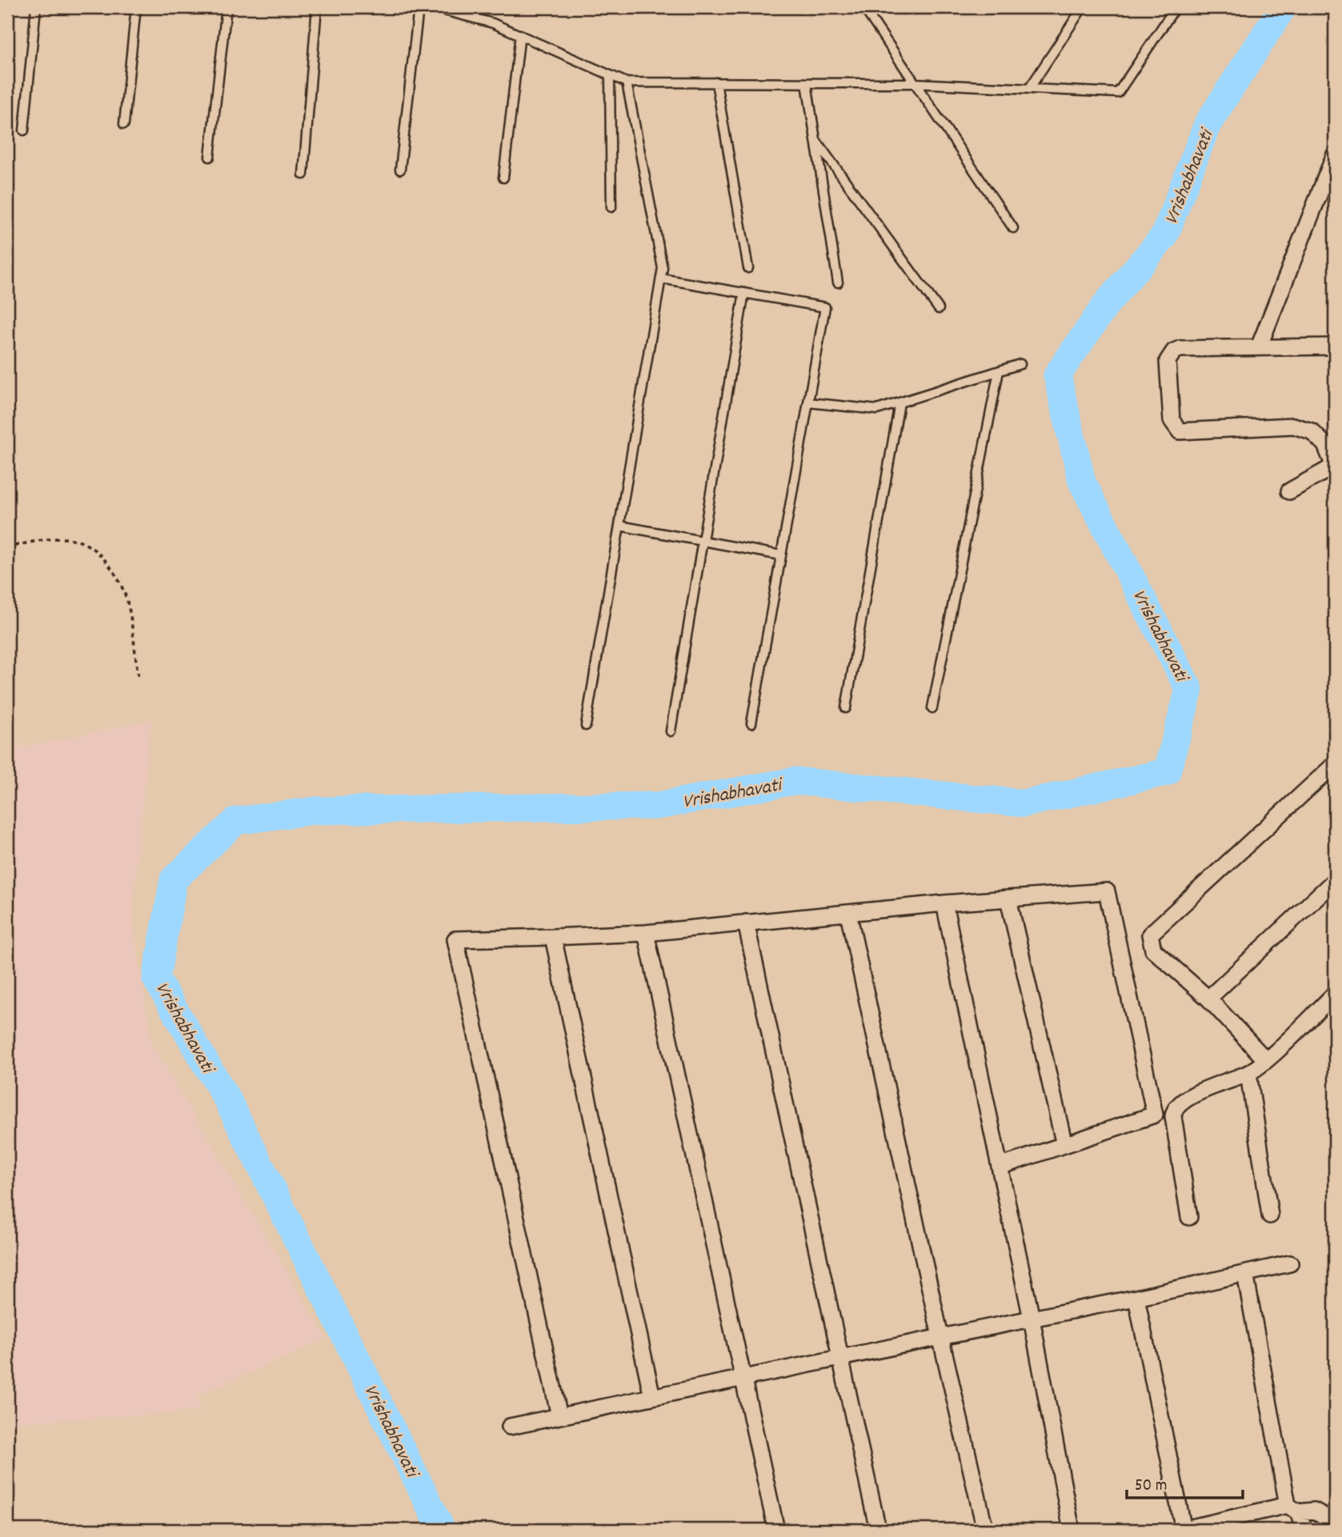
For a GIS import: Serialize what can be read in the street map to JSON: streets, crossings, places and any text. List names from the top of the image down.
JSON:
{
  "water": ["Vrishabhavati"],
  "scale_bar": "50 m"
}
